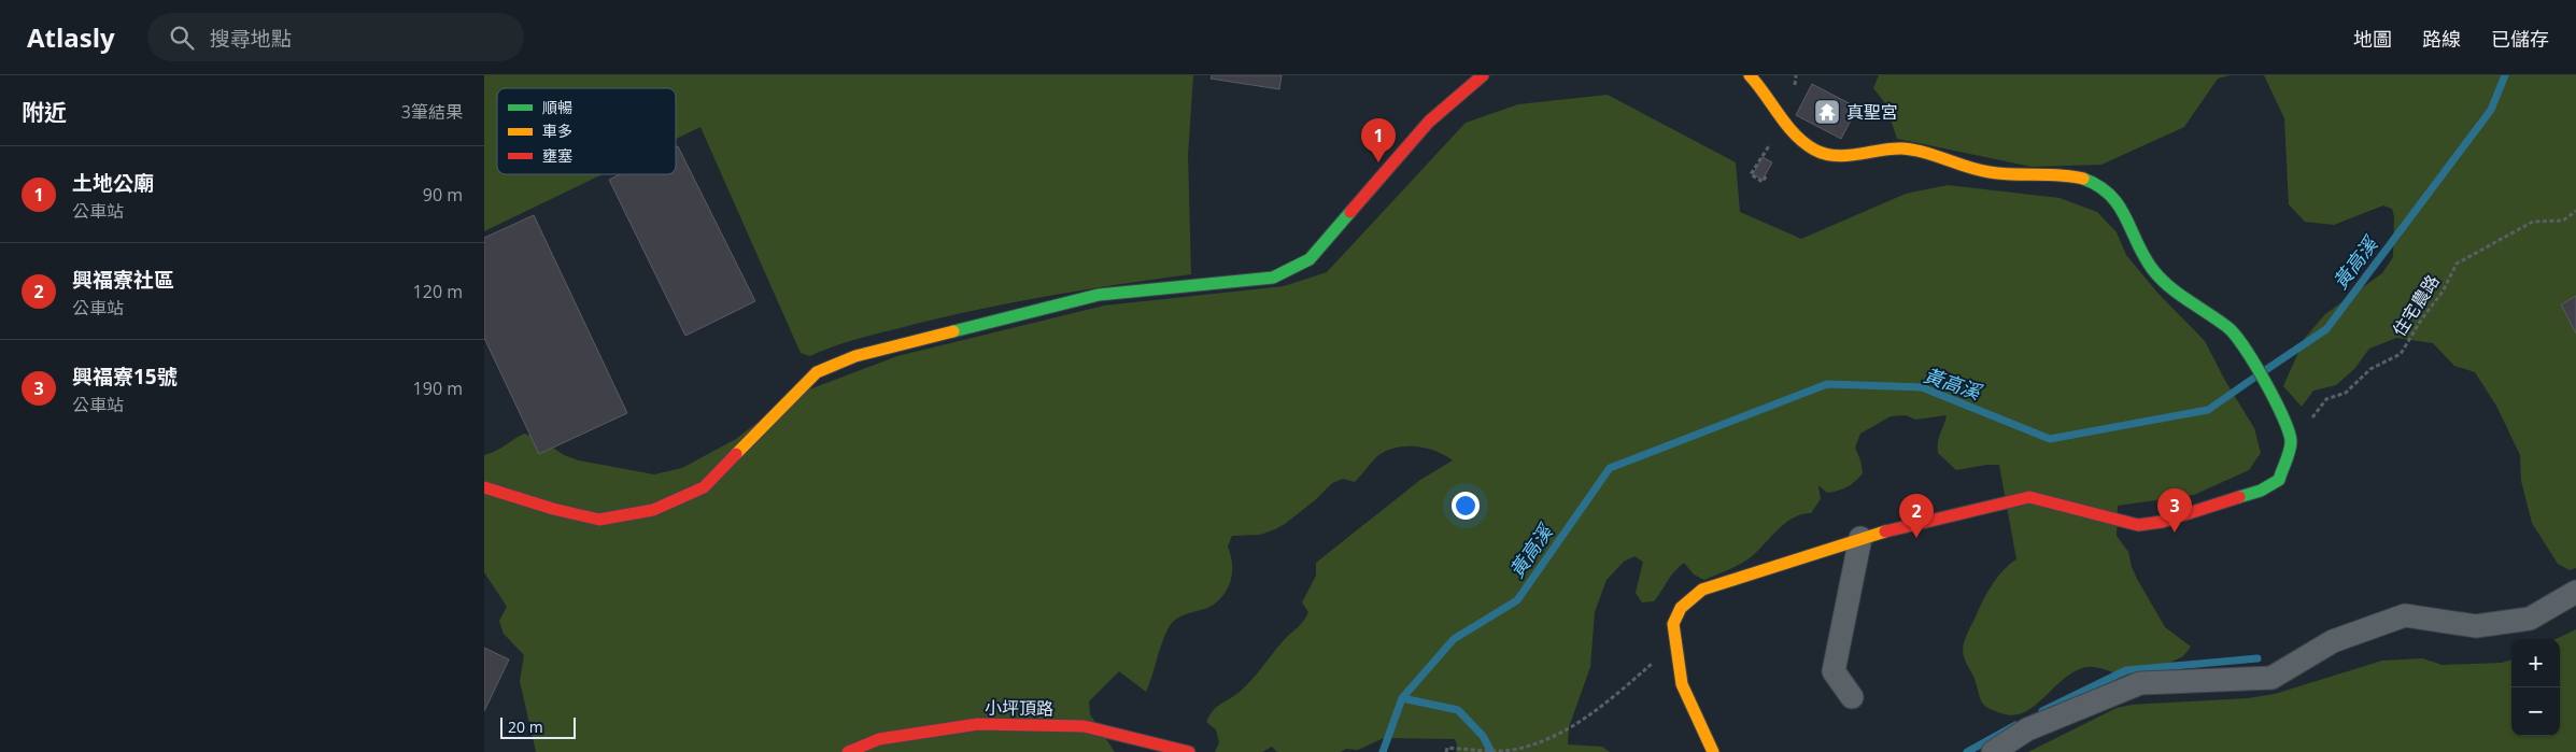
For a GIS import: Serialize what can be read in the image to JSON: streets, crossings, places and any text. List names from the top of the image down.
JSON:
{
  "streets": {
    "street": ["小坪頂路"],
    "path": ["住宅農路"]
  },
  "water": ["黃高溪"],
  "places": {
    "temple": ["真聖宮"]
  },
  "legend": ["順暢", "車多", "壅塞"],
  "scale_bar": "20 m",
  "page": {
    "header": "Atlasly",
    "search": "搜尋地點",
    "nav": ["地圖", "路線", "已儲存"],
    "heading": ["附近", "3筆結果"],
    "pins": ["1", "3", "2"],
    "list": [
      {
        "mark": "1",
        "name": "土地公廟",
        "note": "公車站",
        "value": "90 m"
      },
      {
        "mark": "2",
        "name": "興福寮社區",
        "note": "公車站",
        "value": "120 m"
      },
      {
        "mark": "3",
        "name": "興福寮15號",
        "note": "公車站",
        "value": "190 m"
      }
    ],
    "map_buttons": ["+", "−"],
    "scale": "20 m"
  }
}
